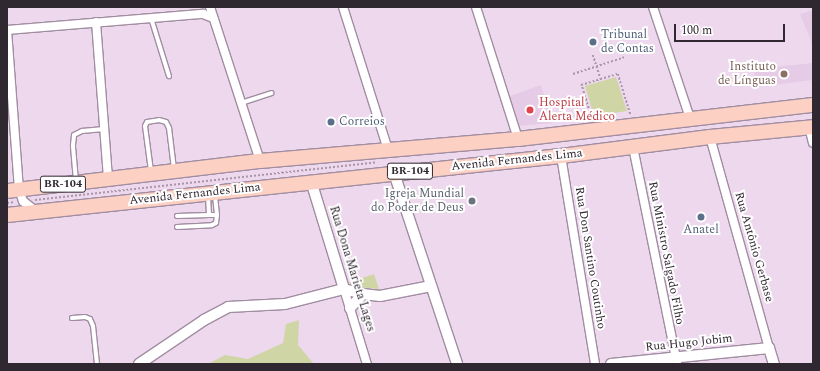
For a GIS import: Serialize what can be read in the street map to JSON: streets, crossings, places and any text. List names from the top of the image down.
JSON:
{
  "streets": {
    "highway": ["Avenida Fernandes Lima", "BR-104"],
    "street": [
      "Rua Antônio Gerbase",
      "Rua Ministro Salgado Filho",
      "Rua Don Santino Coutinho",
      "Rua Dona Marieta Lages",
      "Rua Hugo Jobim"
    ]
  },
  "crossings": [
    ["Avenida Fernandes Lima", "Rua Antônio Gerbase"],
    ["Avenida Fernandes Lima", "Rua Ministro Salgado Filho"],
    ["Avenida Fernandes Lima", "Rua Don Santino Coutinho"],
    ["Avenida Fernandes Lima", "Rua Dona Marieta Lages"],
    ["Rua Antônio Gerbase", "Rua Hugo Jobim"],
    ["Rua Ministro Salgado Filho", "Rua Hugo Jobim"]
  ],
  "places": [
    "Tribunal de Contas",
    "Instituto de Línguas",
    "Hospital Alerta Médico",
    "Correios",
    "Igreja Mundial do Poder de Deus",
    "Anatel"
  ],
  "scale_bar": "100 m"
}
